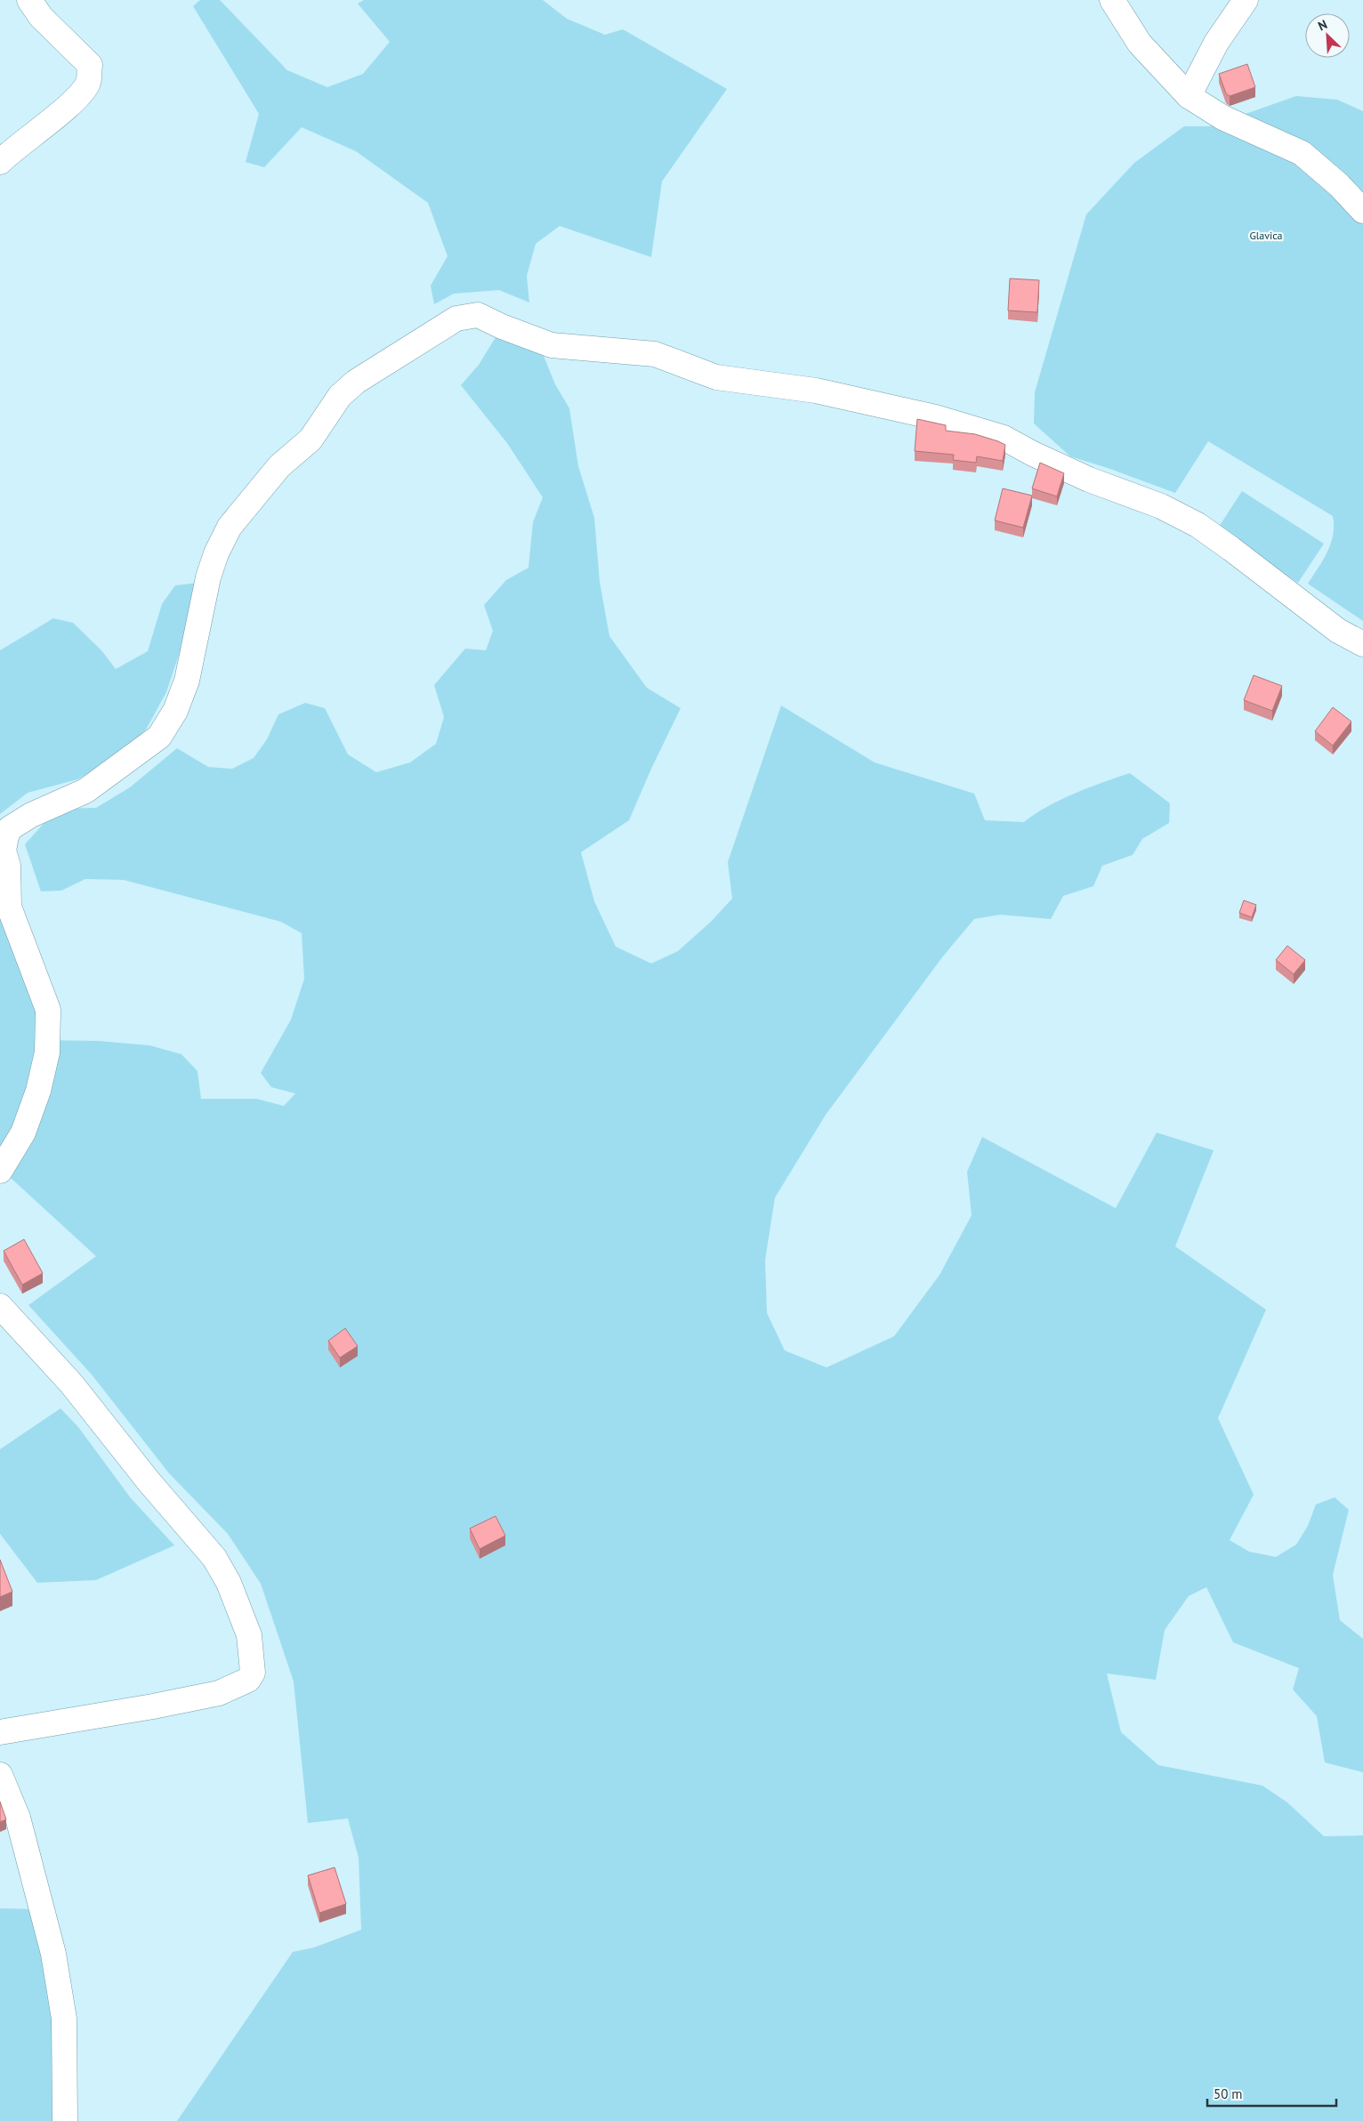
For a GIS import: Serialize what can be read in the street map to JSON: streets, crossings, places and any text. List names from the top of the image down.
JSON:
{
  "parks": ["Glavica"],
  "scale_bar": "50 m",
  "north": "top left"
}
